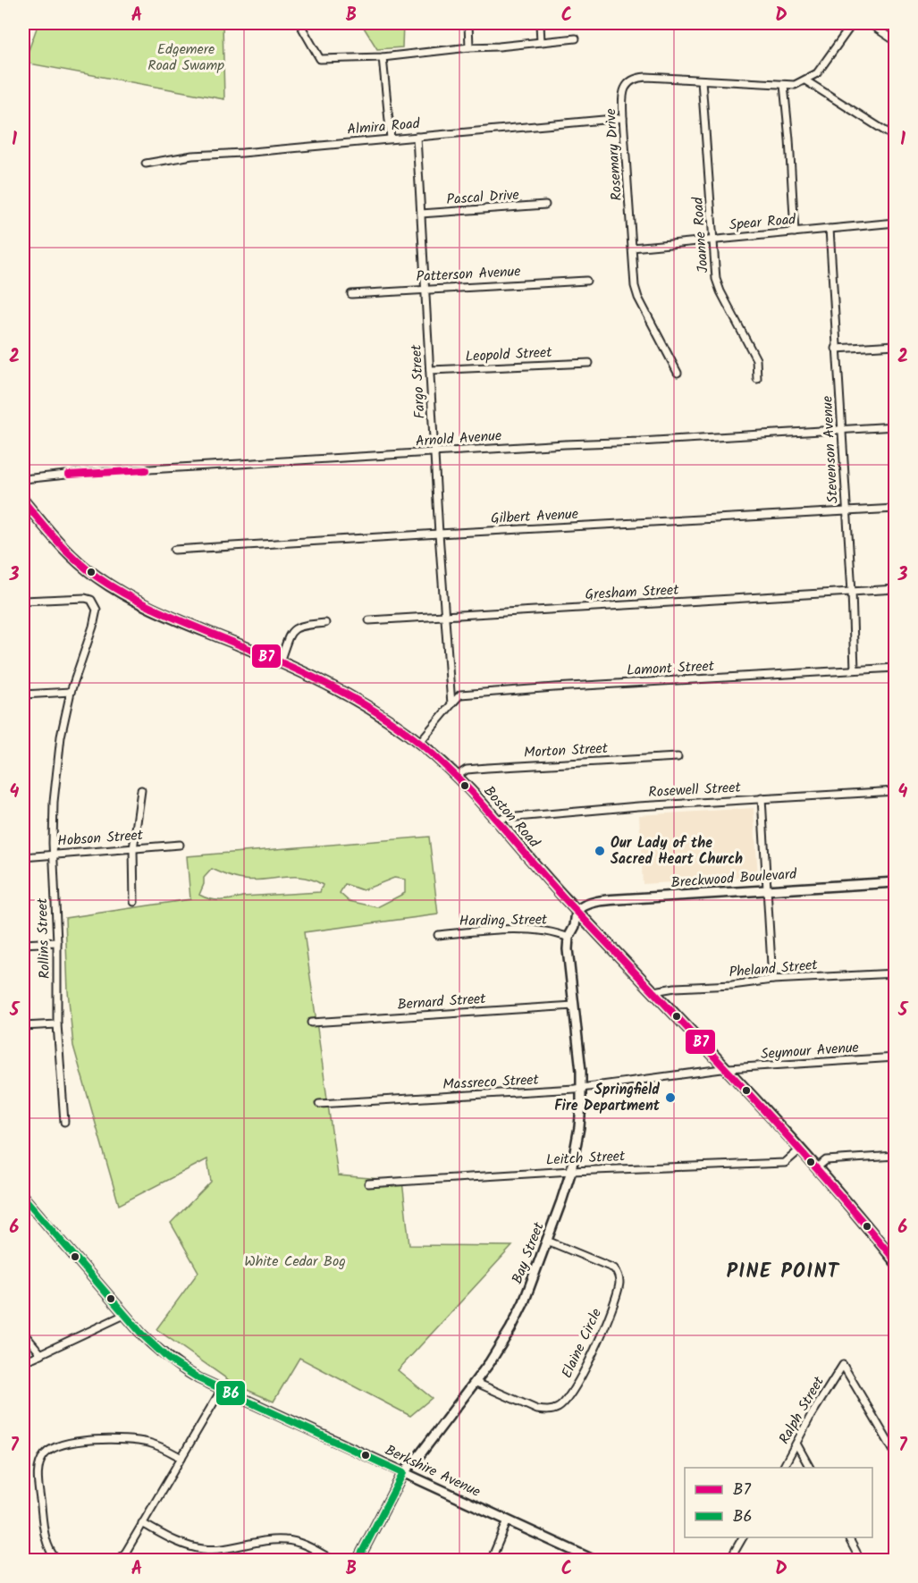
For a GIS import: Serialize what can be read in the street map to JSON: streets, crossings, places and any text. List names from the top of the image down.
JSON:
{
  "streets": {
    "main road": [
      "Boston Road",
      "Breckwood Boulevard",
      "Bay Street",
      "Berkshire Avenue"
    ],
    "street": [
      "Almira Road",
      "Rosemary Drive",
      "Pascal Drive",
      "Spear Road",
      "Joanne Road",
      "Patterson Avenue",
      "Leopold Street",
      "Fargo Street",
      "Arnold Avenue",
      "Stevenson Avenue",
      "Gilbert Avenue",
      "Gresham Street",
      "Lamont Street",
      "Morton Street",
      "Rosewell Street",
      "Hobson Street",
      "Harding Street",
      "Rollins Street",
      "Pheland Street",
      "Bernard Street",
      "Seymour Avenue",
      "Massreco Street",
      "Leitch Street",
      "Elaine Circle",
      "Ralph Street"
    ]
  },
  "crossings": [
    ["Almira Road", "Rosemary Drive"],
    ["Almira Road", "Fargo Street"],
    ["Rosemary Drive", "Spear Road"],
    ["Rosemary Drive", "Joanne Road"],
    ["Pascal Drive", "Fargo Street"],
    ["Spear Road", "Joanne Road"],
    ["Spear Road", "Stevenson Avenue"],
    ["Patterson Avenue", "Fargo Street"],
    ["Leopold Street", "Fargo Street"],
    ["Fargo Street", "Arnold Avenue"],
    ["Fargo Street", "Gilbert Avenue"],
    ["Fargo Street", "Gresham Street"],
    ["Fargo Street", "Lamont Street"],
    ["Arnold Avenue", "Stevenson Avenue"],
    ["Stevenson Avenue", "Gilbert Avenue"],
    ["Stevenson Avenue", "Gresham Street"],
    ["Stevenson Avenue", "Lamont Street"],
    ["Morton Street", "Boston Road"],
    ["Rosewell Street", "Boston Road"],
    ["Boston Road", "Breckwood Boulevard"],
    ["Boston Road", "Pheland Street"],
    ["Boston Road", "Seymour Avenue"],
    ["Boston Road", "Massreco Street"],
    ["Boston Road", "Leitch Street"],
    ["Boston Road", "Bay Street"],
    ["Hobson Street", "Rollins Street"],
    ["Breckwood Boulevard", "Bay Street"],
    ["Harding Street", "Bay Street"],
    ["Bernard Street", "Bay Street"],
    ["Seymour Avenue", "Massreco Street"],
    ["Massreco Street", "Bay Street"],
    ["Leitch Street", "Bay Street"],
    ["Bay Street", "Elaine Circle"],
    ["Bay Street", "Berkshire Avenue"]
  ],
  "districts": ["PINE POINT"],
  "parks": ["Edgemere Road Swamp", "White Cedar Bog"],
  "places": ["Our Lady of the Sacred Heart Church", "Springfield Fire Department"],
  "lines": ["transit line B7", "transit line B6"],
  "legend": ["B7", "B6"],
  "grid": {
    "columns": [
      "A",
      "B",
      "C",
      "D"
    ],
    "rows": [
      "1",
      "2",
      "3",
      "4",
      "5",
      "6",
      "7"
    ]
  }
}
